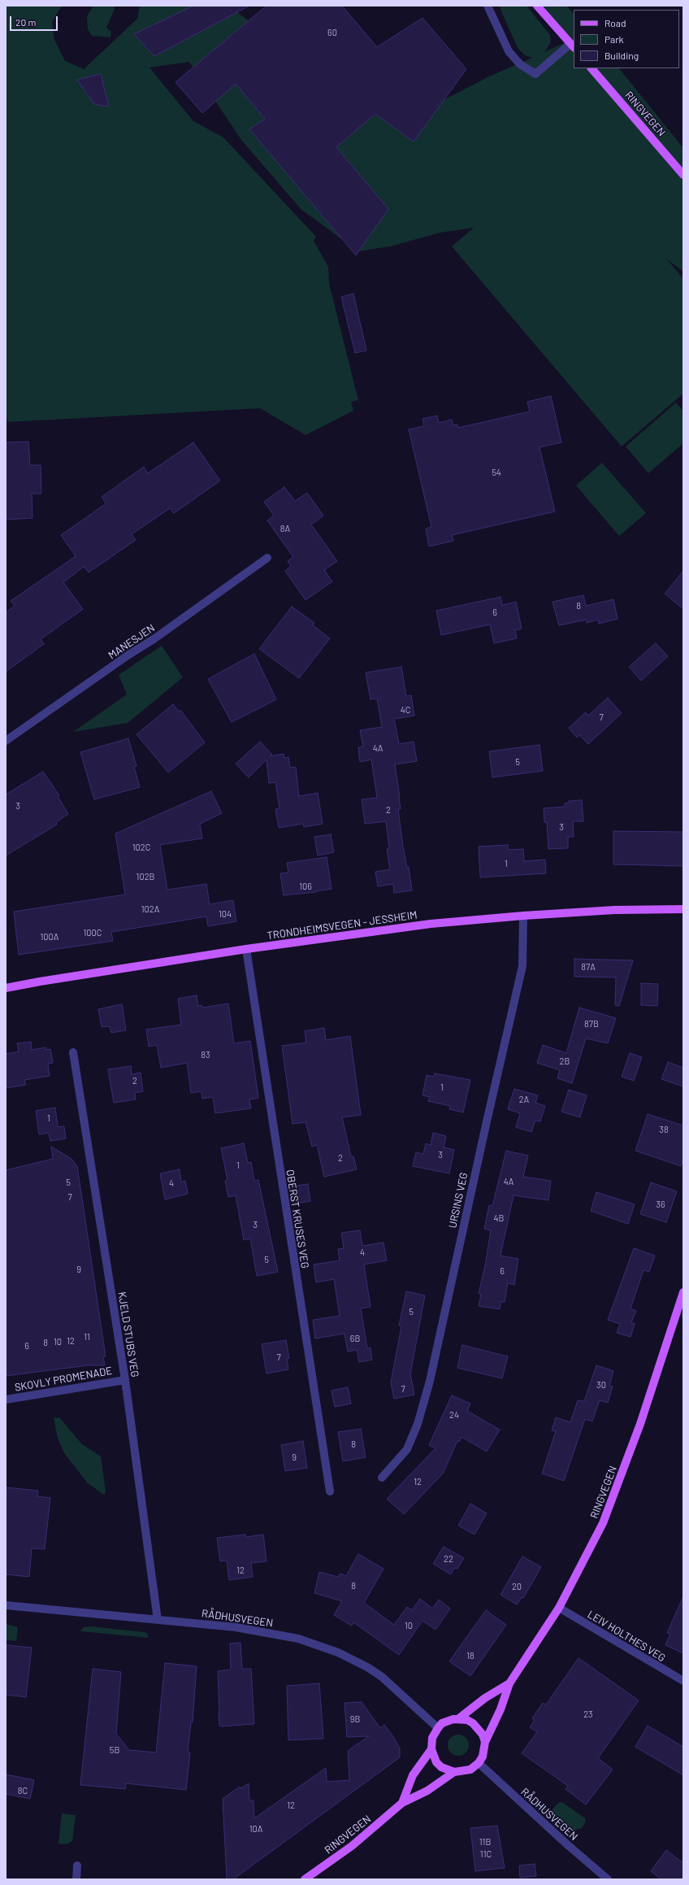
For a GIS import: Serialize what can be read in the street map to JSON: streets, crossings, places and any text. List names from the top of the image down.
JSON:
{
  "streets": {
    "main road": ["RINGVEGEN", "TRONDHEIMSVEGEN - JESSHEIM"],
    "street": [
      "MANESJEN",
      "URSINS VEG",
      "OBERST KRUSES VEG",
      "KJELD STUBS VEG",
      "SKOVLY PROMENADE",
      "RÅDHUSVEGEN",
      "LEIV HOLTHES VEG"
    ]
  },
  "crossings": [
    ["RINGVEGEN", "RÅDHUSVEGEN"],
    ["RINGVEGEN", "LEIV HOLTHES VEG"],
    ["TRONDHEIMSVEGEN - JESSHEIM", "URSINS VEG"],
    ["TRONDHEIMSVEGEN - JESSHEIM", "OBERST KRUSES VEG"],
    ["KJELD STUBS VEG", "SKOVLY PROMENADE"],
    ["KJELD STUBS VEG", "RÅDHUSVEGEN"]
  ],
  "house_numbers": [
    "60",
    "54",
    "8A",
    "8",
    "6",
    "4C",
    "7",
    "4A",
    "5",
    "3",
    "2",
    "3",
    "102C",
    "1",
    "102B",
    "106",
    "102A",
    "104",
    "100C",
    "100A",
    "87A",
    "87B",
    "83",
    "2B",
    "2",
    "1",
    "2A",
    "1",
    "38",
    "3",
    "2",
    "1",
    "4A",
    "5",
    "4",
    "7",
    "36",
    "4B",
    "3",
    "4",
    "5",
    "9",
    "6",
    "5",
    "11",
    "6B",
    "12",
    "10",
    "8",
    "6",
    "7",
    "30",
    "7",
    "24",
    "8",
    "9",
    "12",
    "22",
    "12",
    "8",
    "20",
    "10",
    "18",
    "23",
    "9B",
    "5B",
    "8C",
    "12",
    "10A",
    "11B",
    "11C"
  ],
  "legend": ["Road", "Park", "Building"],
  "scale_bar": "20 m"
}
